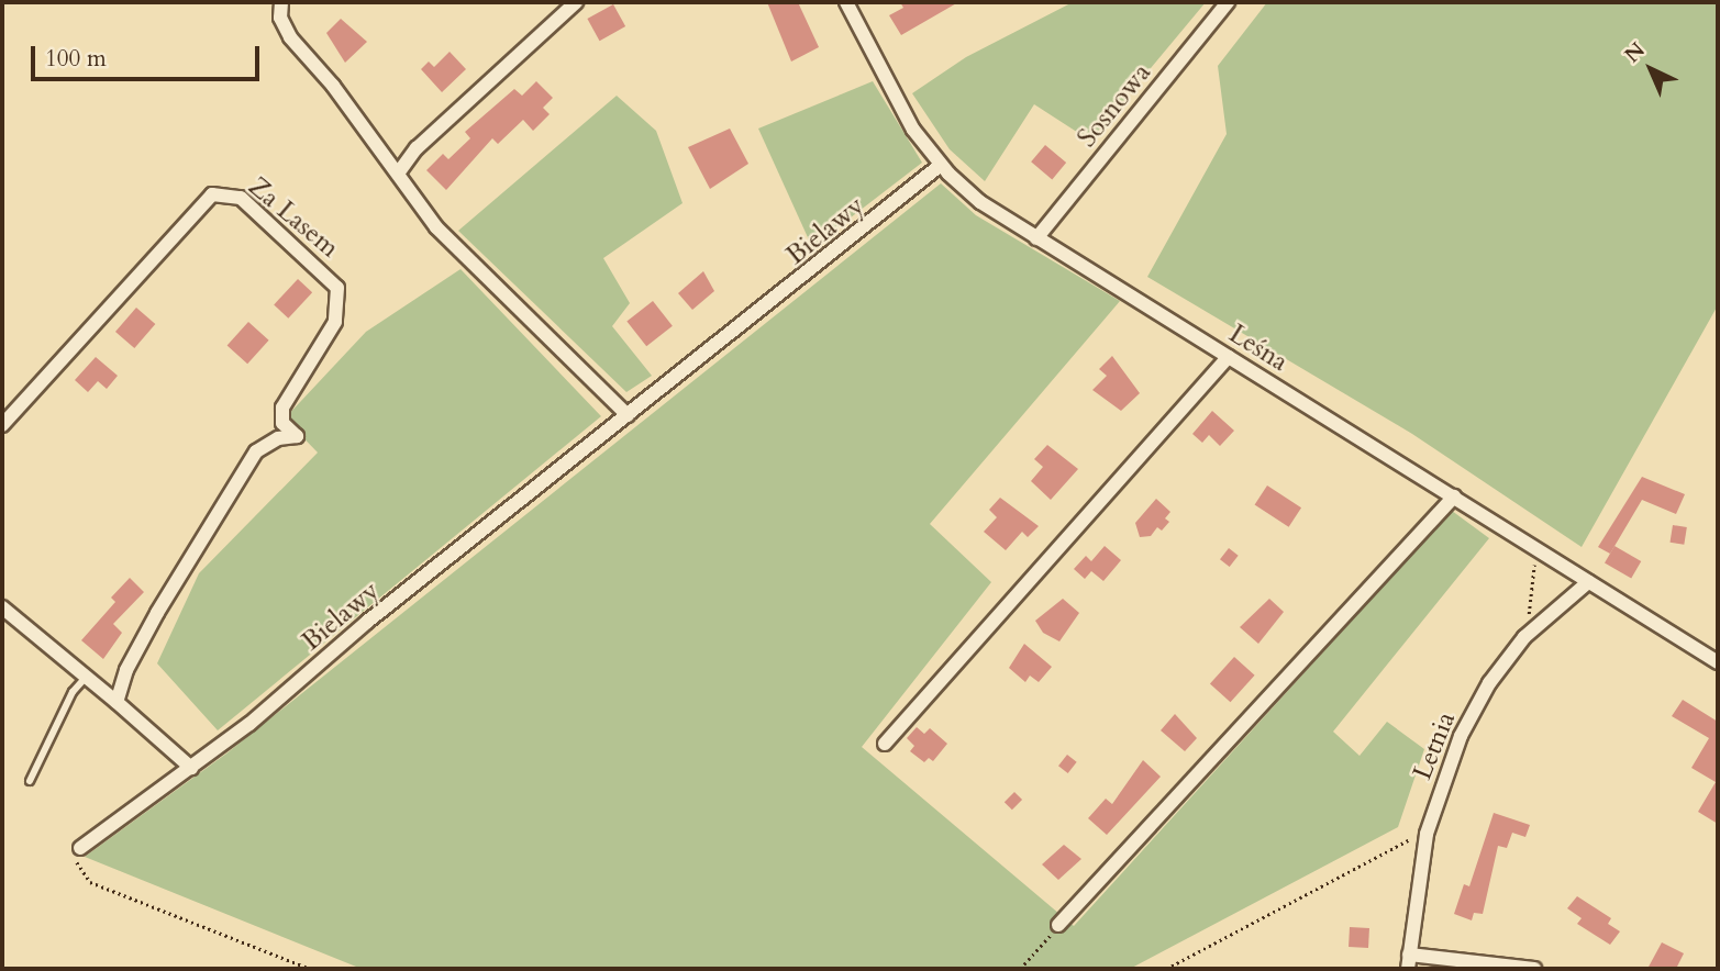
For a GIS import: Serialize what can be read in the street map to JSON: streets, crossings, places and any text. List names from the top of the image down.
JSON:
{
  "streets": {
    "street": [
      "Sosnowa",
      "Za Lasem",
      "Bielawy",
      "Leśna",
      "Letnia"
    ]
  },
  "crossings": [
    ["Sosnowa", "Leśna"],
    ["Bielawy", "Leśna"],
    ["Leśna", "Letnia"]
  ],
  "scale_bar": "100 m",
  "north": "top left"
}
